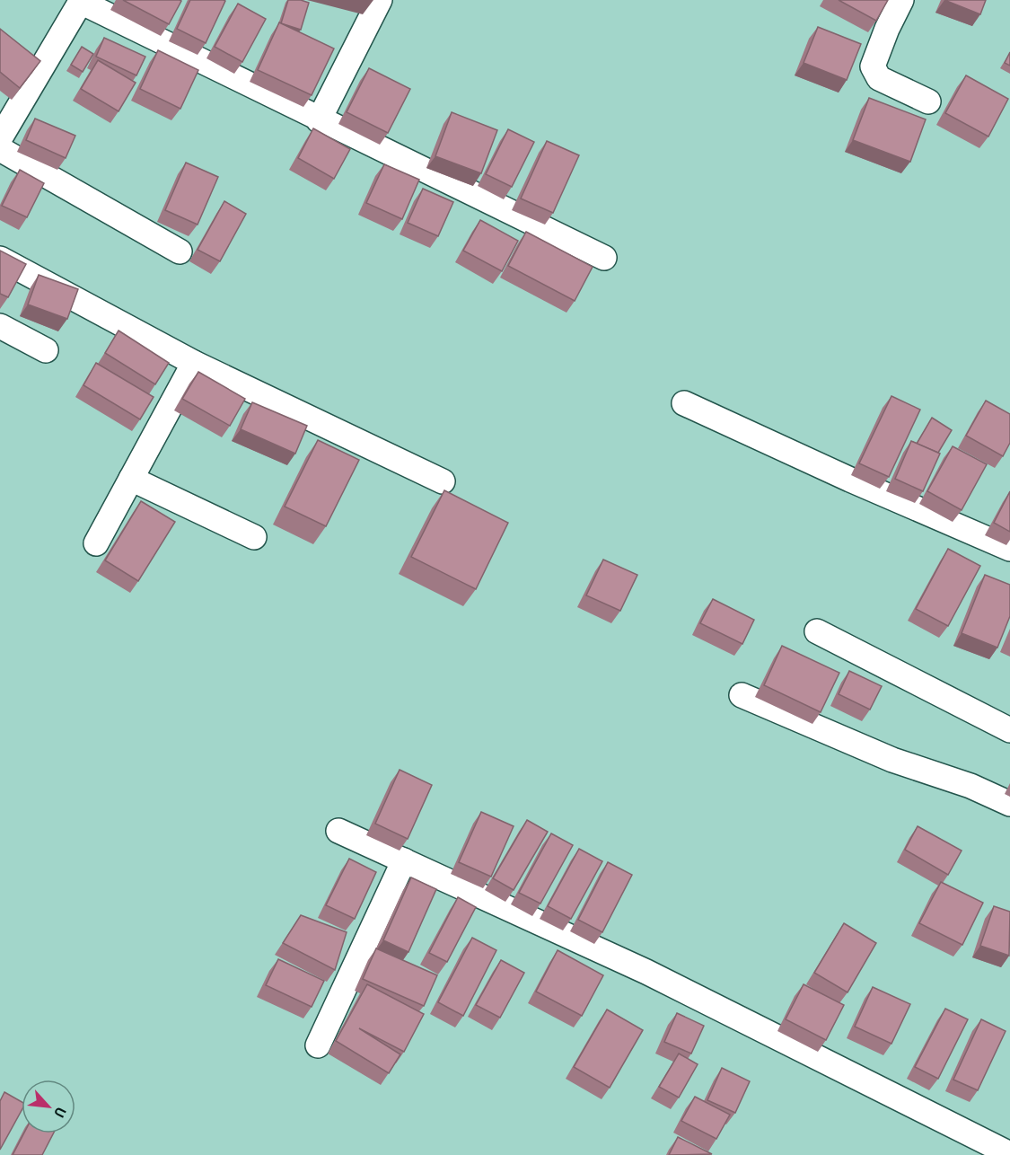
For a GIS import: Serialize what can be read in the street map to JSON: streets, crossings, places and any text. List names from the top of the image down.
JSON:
{
  "north": "bottom right"
}
